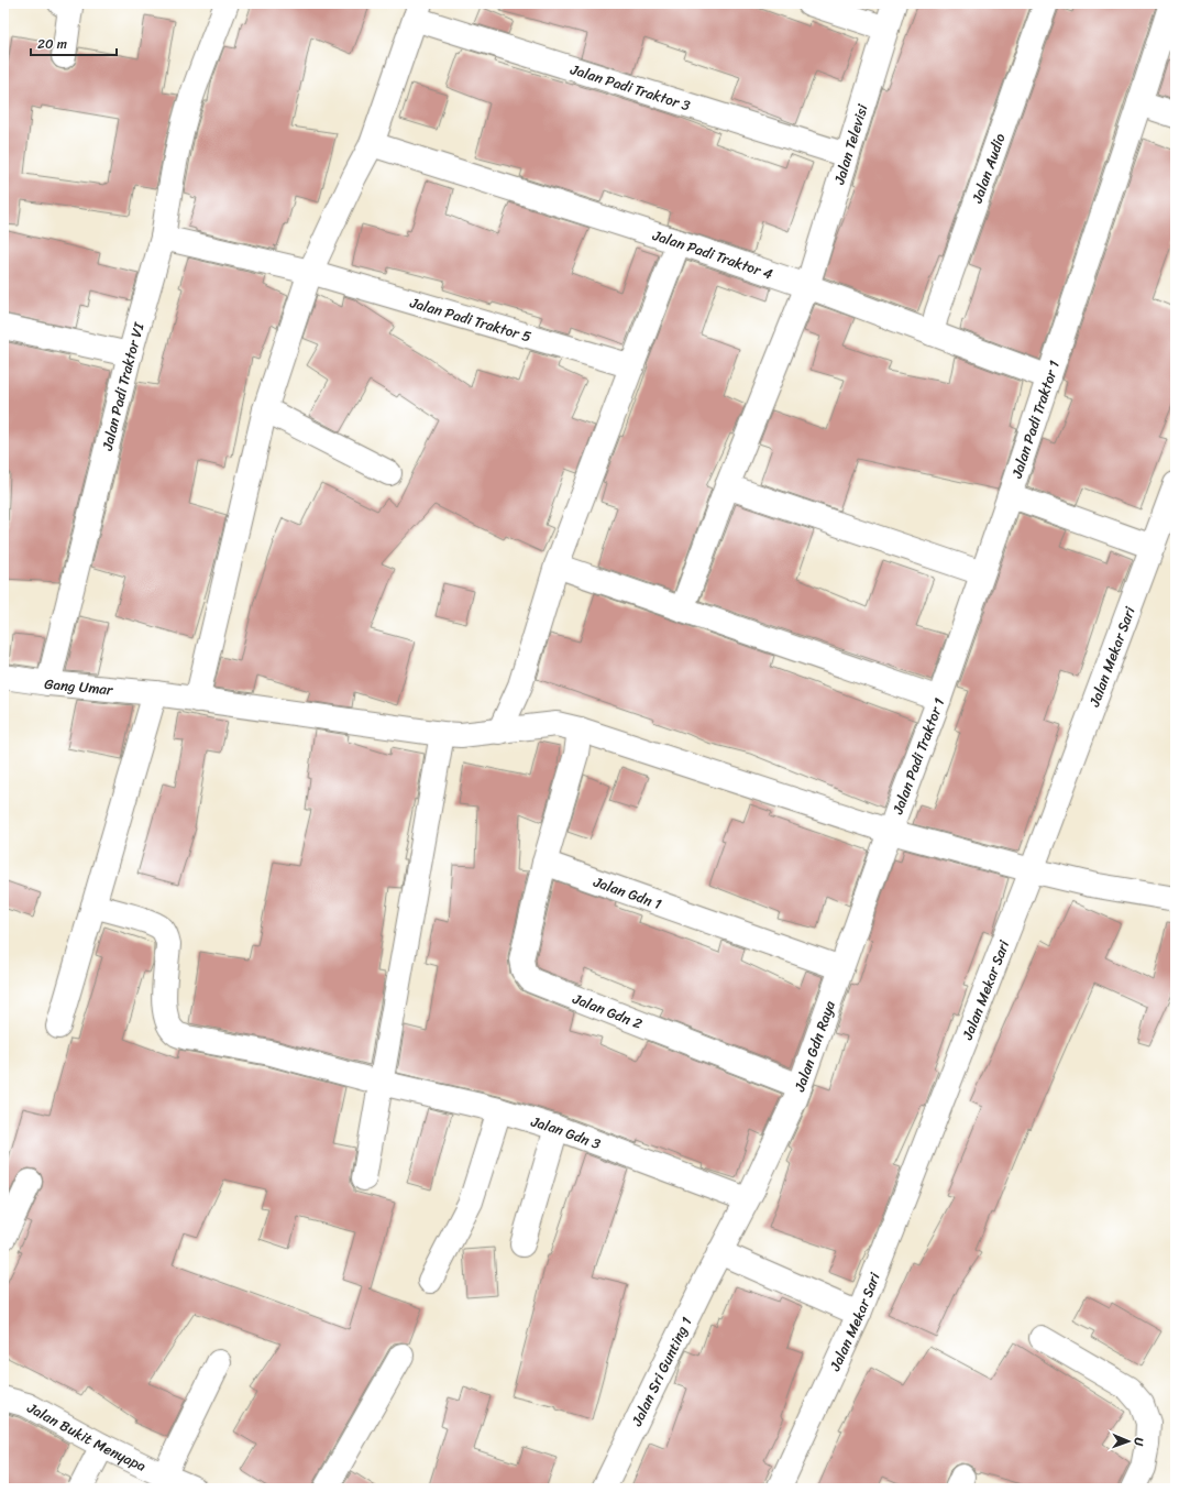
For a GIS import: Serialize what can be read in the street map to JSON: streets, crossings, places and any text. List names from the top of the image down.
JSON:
{
  "streets": {
    "street": [
      "Jalan Padi Traktor 3",
      "Jalan Televisi",
      "Jalan Audio",
      "Jalan Padi Traktor 4",
      "Jalan Padi Traktor 5",
      "Jalan Padi Traktor VI",
      "Jalan Padi Traktor 1",
      "Jalan Mekar Sari",
      "Gang Umar",
      "Jalan Gdn 1",
      "Jalan Gdn 2",
      "Jalan Gdn Raya",
      "Jalan Gdn 3",
      "Jalan Sri Gunting 1",
      "Jalan Bukit Menyapa"
    ]
  },
  "crossings": [
    ["Jalan Padi Traktor 3", "Jalan Televisi"],
    ["Jalan Televisi", "Jalan Padi Traktor 4"],
    ["Jalan Audio", "Jalan Padi Traktor 4"],
    ["Jalan Padi Traktor 4", "Jalan Padi Traktor 1"],
    ["Jalan Padi Traktor VI", "Gang Umar"],
    ["Jalan Padi Traktor 1", "Jalan Gdn Raya"],
    ["Jalan Gdn 1", "Jalan Gdn 2"],
    ["Jalan Gdn 1", "Jalan Gdn Raya"],
    ["Jalan Gdn 2", "Jalan Gdn Raya"],
    ["Jalan Gdn Raya", "Jalan Gdn 3"],
    ["Jalan Gdn Raya", "Jalan Sri Gunting 1"]
  ],
  "scale_bar": "20 m",
  "north": "right"
}
